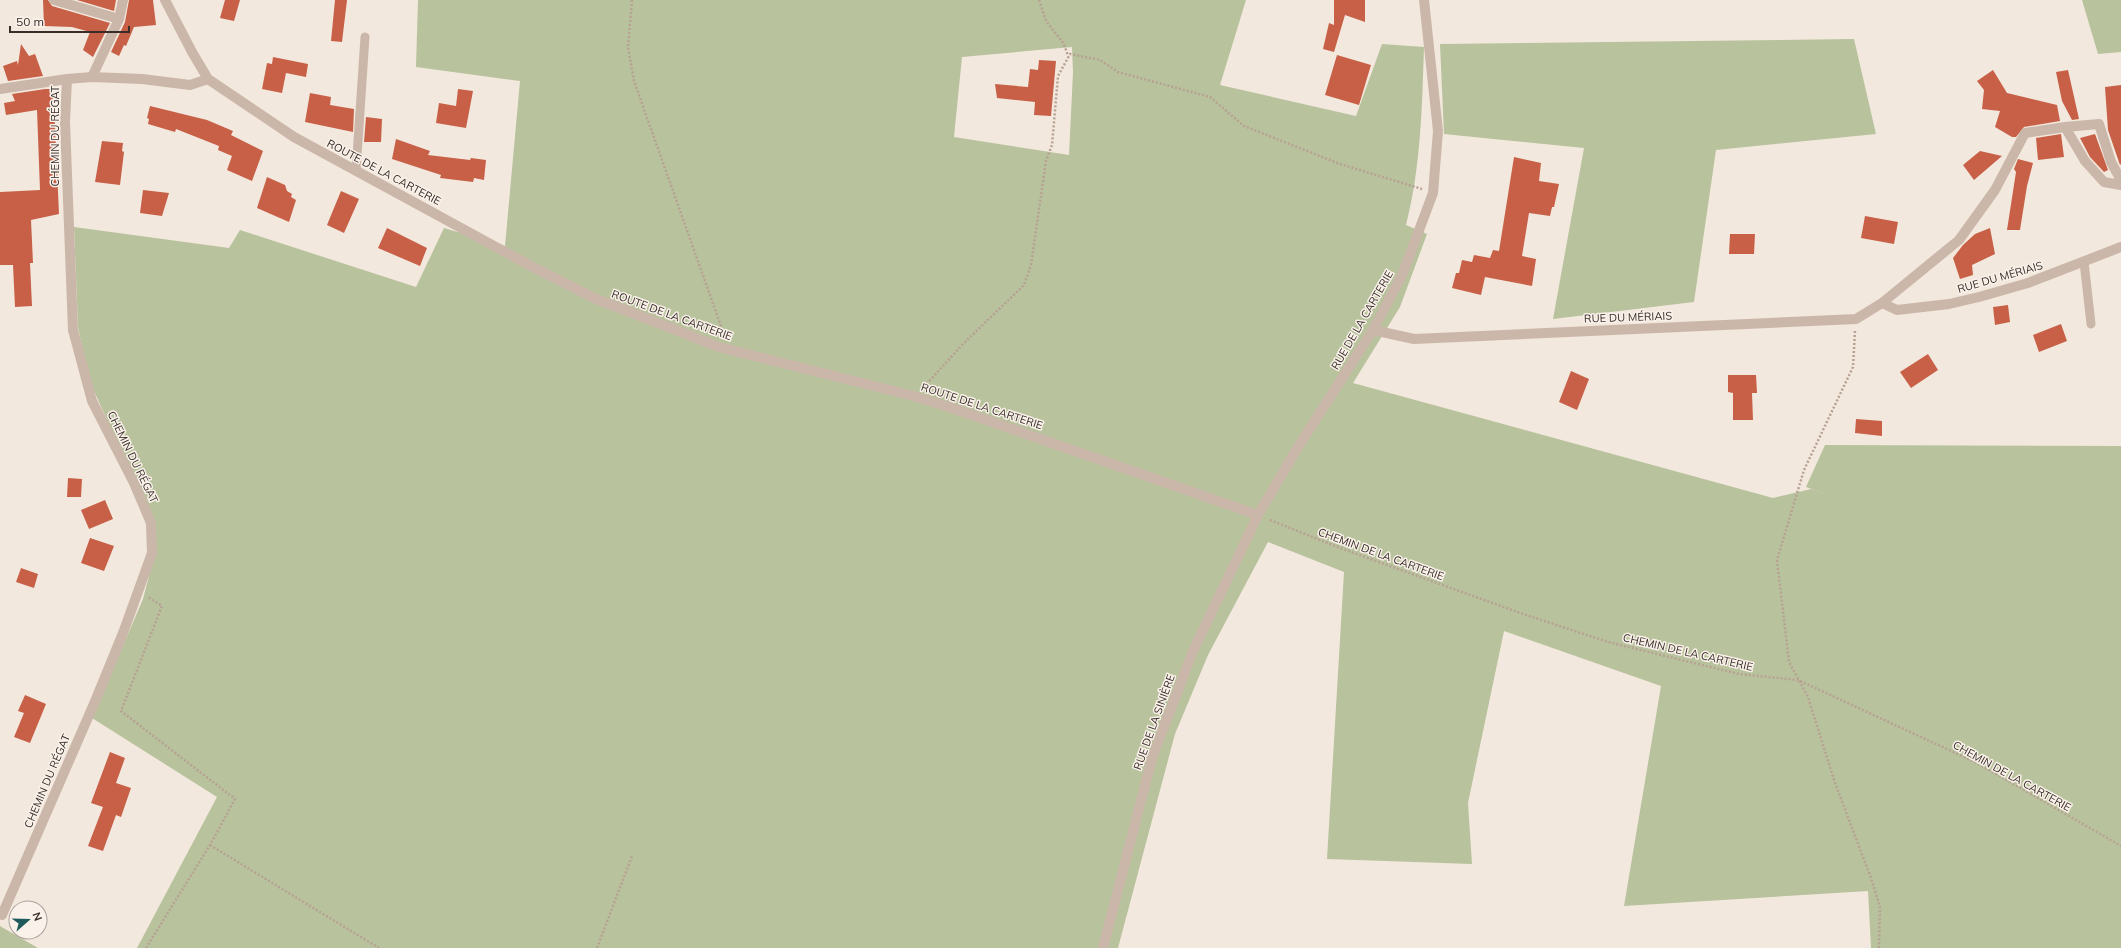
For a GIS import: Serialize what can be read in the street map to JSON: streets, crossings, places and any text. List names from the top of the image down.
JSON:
{
  "streets": {
    "street": [
      "CHEMIN DU RÉGAT",
      "ROUTE DE LA CARTERIE",
      "RUE DU MÉRIAIS",
      "RUE DE LA CARTERIE",
      "RUE DE LA SINIÈRE"
    ],
    "path": ["CHEMIN DE LA CARTERIE"]
  },
  "crossings": [
    ["ROUTE DE LA CARTERIE", "RUE DE LA CARTERIE"],
    ["ROUTE DE LA CARTERIE", "CHEMIN DE LA CARTERIE"],
    ["ROUTE DE LA CARTERIE", "RUE DE LA SINIÈRE"],
    ["RUE DU MÉRIAIS", "RUE DE LA CARTERIE"],
    ["RUE DE LA CARTERIE", "CHEMIN DE LA CARTERIE"],
    ["RUE DE LA CARTERIE", "RUE DE LA SINIÈRE"],
    ["CHEMIN DE LA CARTERIE", "RUE DE LA SINIÈRE"]
  ],
  "scale_bar": "50 m",
  "north": "right"
}
